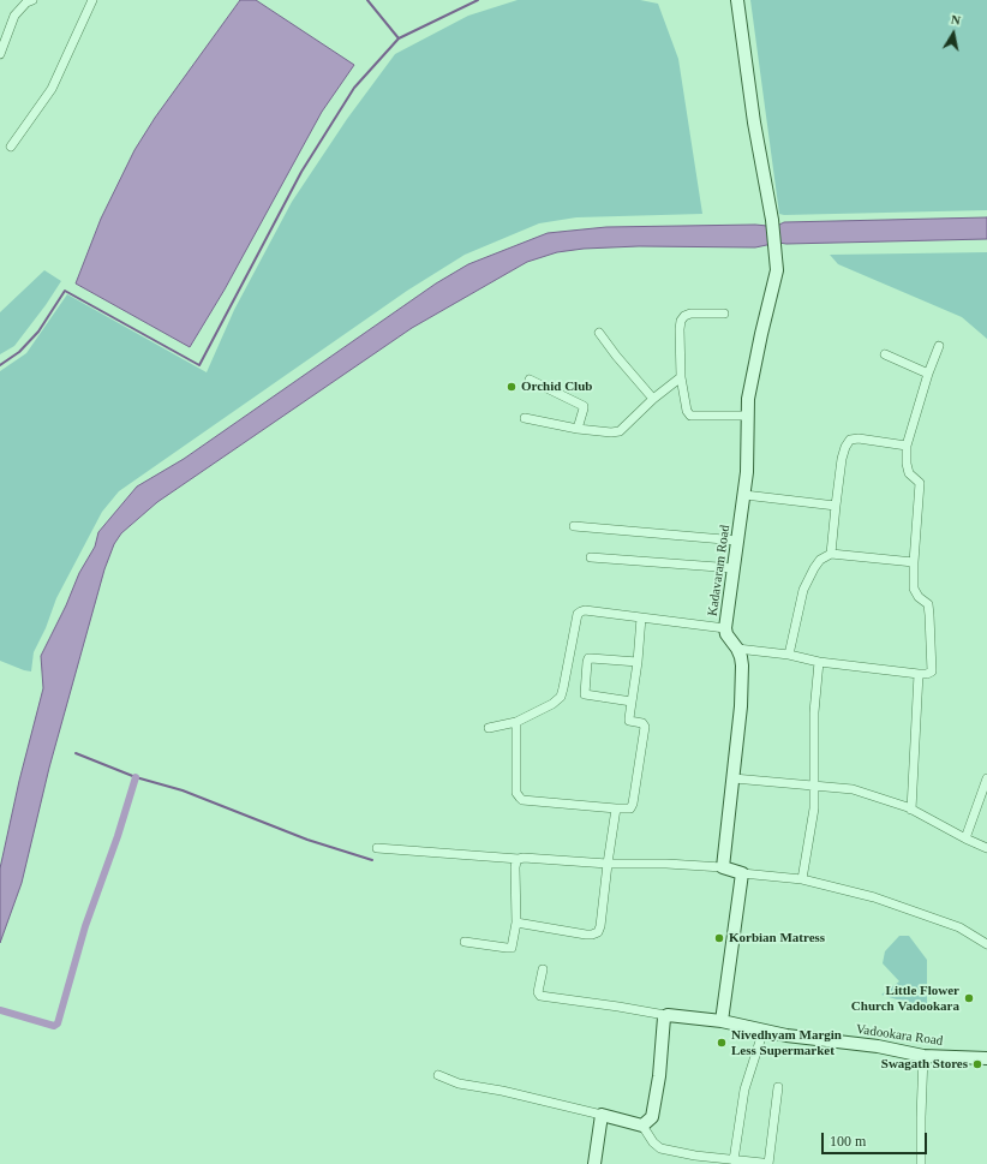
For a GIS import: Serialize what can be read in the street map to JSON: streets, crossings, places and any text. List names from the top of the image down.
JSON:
{
  "streets": {
    "main road": ["Kadavaram Road", "Vadookara Road"]
  },
  "places": [
    "Orchid Club",
    "Korbian Matress",
    "Little Flower Church Vadookara",
    "Nivedhyam Margin Less Supermarket",
    "Swagath Stores"
  ],
  "scale_bar": "100 m",
  "north": "top"
}
